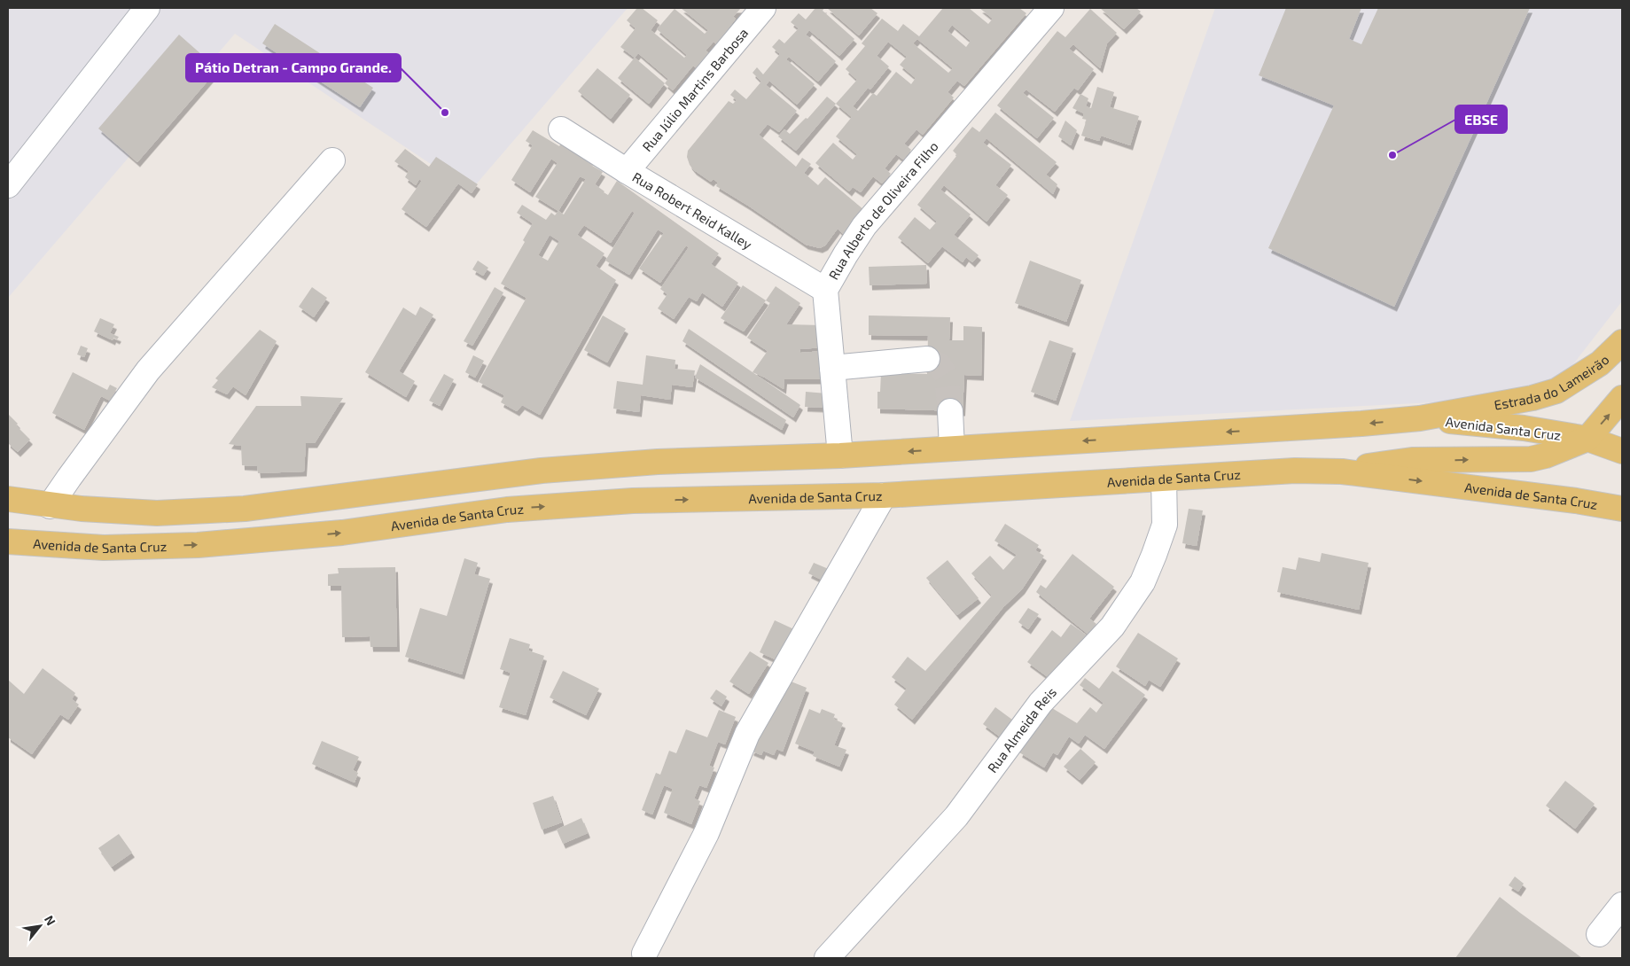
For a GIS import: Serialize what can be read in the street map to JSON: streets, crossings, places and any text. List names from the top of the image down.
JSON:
{
  "streets": {
    "main road": ["Estrada do Lameirão", "Avenida Santa Cruz", "Avenida de Santa Cruz"],
    "street": [
      "Rua Júlio Martins Barbosa",
      "Rua Robert Reid Kalley",
      "Rua Alberto de Oliveira Filho",
      "Rua Almeida Reis"
    ]
  },
  "crossings": [
    ["Rua Júlio Martins Barbosa", "Rua Robert Reid Kalley"],
    ["Rua Robert Reid Kalley", "Rua Alberto de Oliveira Filho"],
    ["Estrada do Lameirão", "Avenida Santa Cruz"],
    ["Avenida de Santa Cruz", "Rua Almeida Reis"]
  ],
  "places": ["Pátio Detran - Campo Grande.", "EBSE"],
  "north": "top right"
}
